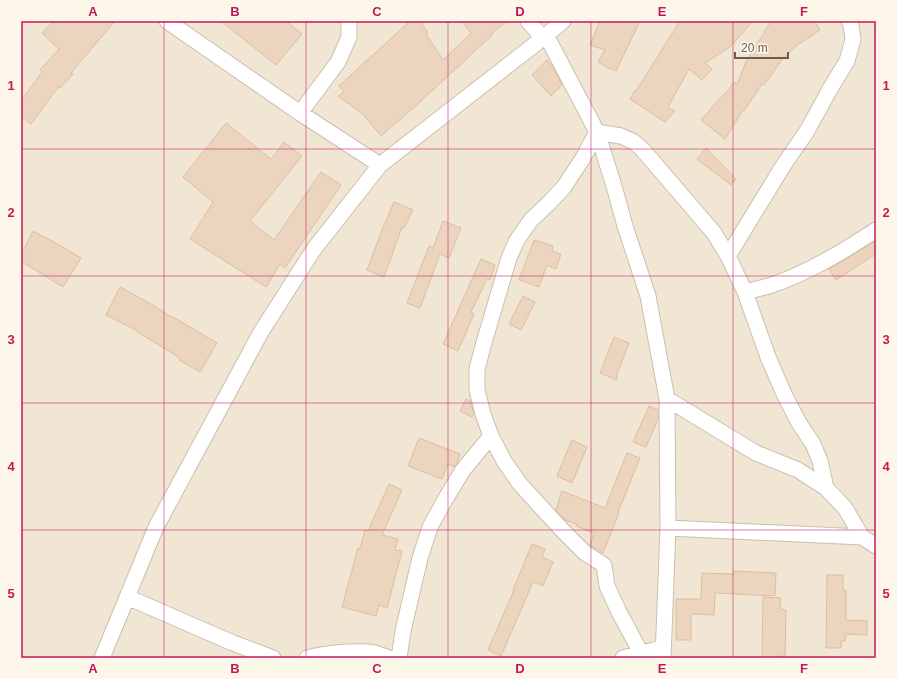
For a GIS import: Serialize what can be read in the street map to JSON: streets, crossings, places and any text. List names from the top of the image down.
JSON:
{
  "scale_bar": "20 m",
  "grid": {
    "columns": [
      "A",
      "B",
      "C",
      "D",
      "E",
      "F"
    ],
    "rows": [
      "1",
      "2",
      "3",
      "4",
      "5"
    ]
  }
}
